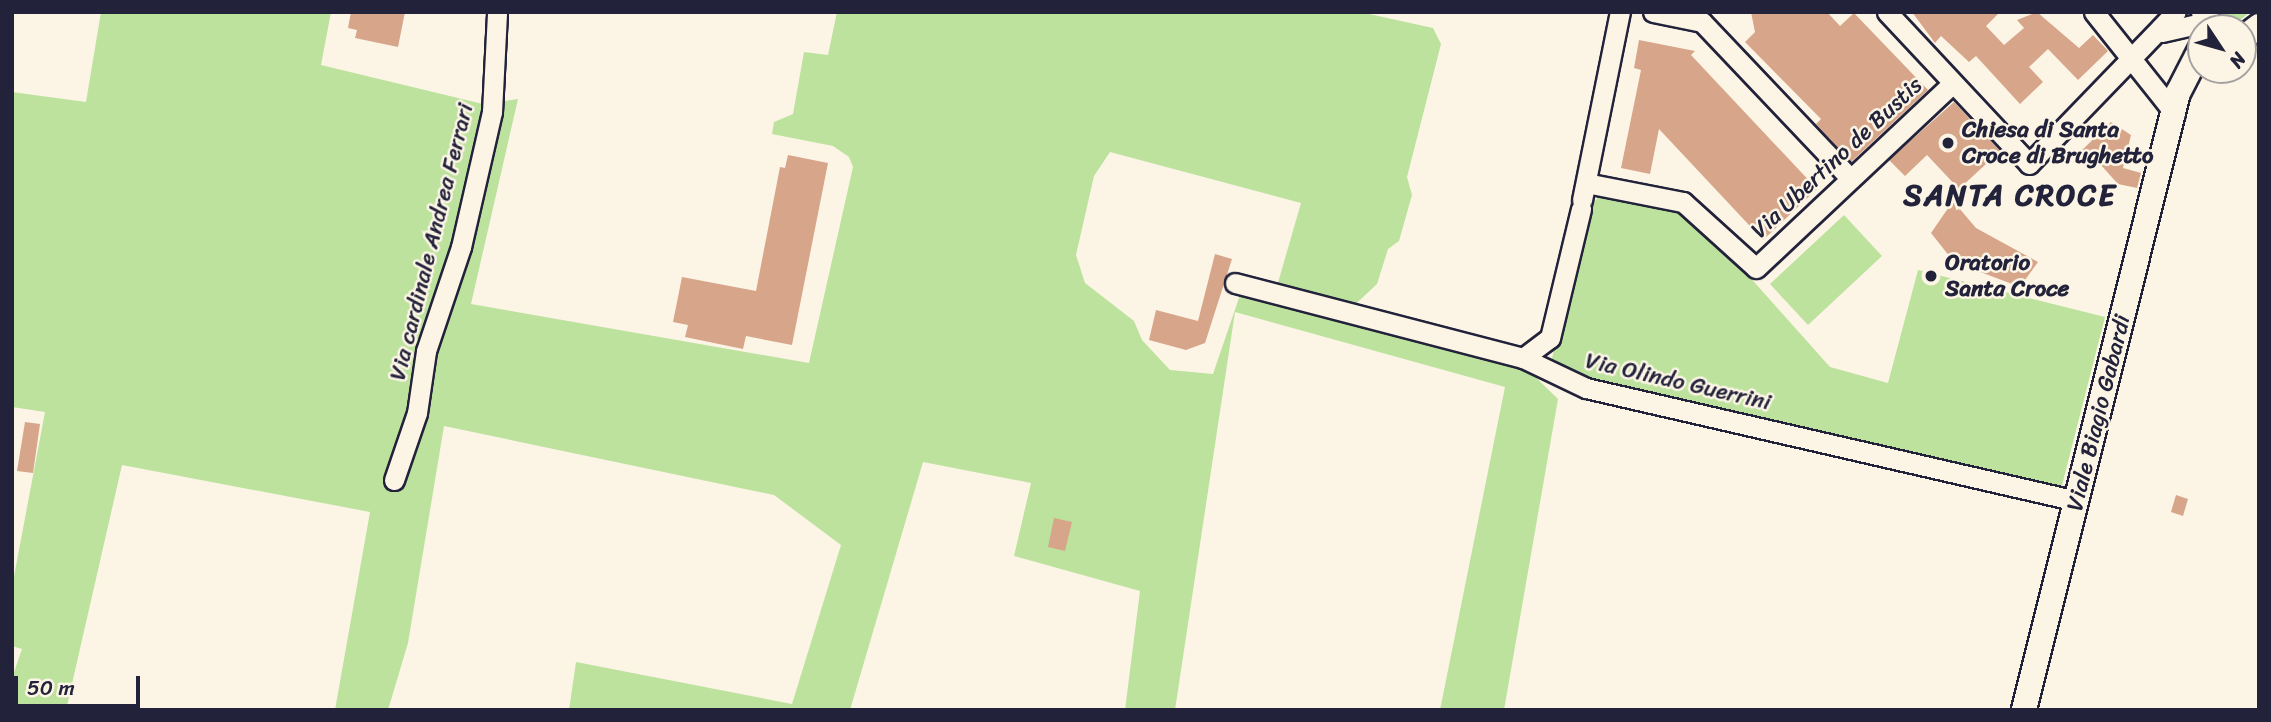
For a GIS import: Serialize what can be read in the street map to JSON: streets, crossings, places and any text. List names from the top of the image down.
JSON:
{
  "streets": {
    "street": [
      "Via Ubertino de Bustis",
      "Via cardinale Andrea Ferrari",
      "Via Olindo Guerrini",
      "Viale Biagio Gabardi"
    ]
  },
  "crossings": [
    ["Via Olindo Guerrini", "Viale Biagio Gabardi"]
  ],
  "districts": ["SANTA CROCE"],
  "places": ["Chiesa di Santa Croce di Brughetto", "Oratorio Santa Croce"],
  "scale_bar": "50 m",
  "north": "bottom right"
}
